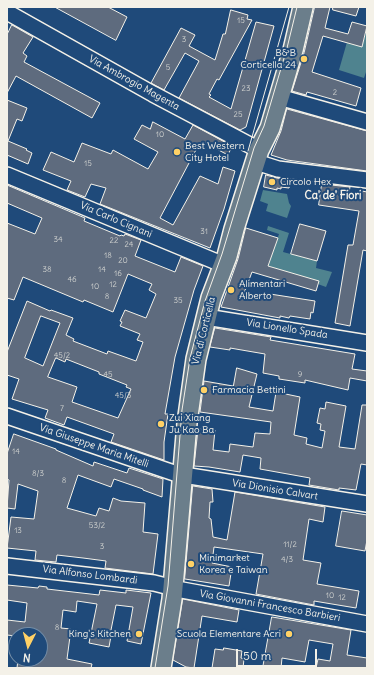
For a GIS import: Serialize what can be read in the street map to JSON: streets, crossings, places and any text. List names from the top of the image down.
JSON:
{
  "streets": {
    "main road": ["Via di Corticella"],
    "street": [
      "Via Ambrogio Magenta",
      "Via Carlo Cignani",
      "Via Lionello Spada",
      "Via Giuseppe Maria Mitelli",
      "Via Dionisio Calvart",
      "Via Alfonso Lombardi",
      "Via Giovanni Francesco Barbieri"
    ]
  },
  "crossings": [
    ["Via Ambrogio Magenta", "Via di Corticella"],
    ["Via Carlo Cignani", "Via di Corticella"],
    ["Via Lionello Spada", "Via di Corticella"],
    ["Via di Corticella", "Via Giuseppe Maria Mitelli"],
    ["Via di Corticella", "Via Dionisio Calvart"],
    ["Via di Corticella", "Via Alfonso Lombardi"],
    ["Via di Corticella", "Via Giovanni Francesco Barbieri"],
    ["Via Giuseppe Maria Mitelli", "Via Dionisio Calvart"],
    ["Via Alfonso Lombardi", "Via Giovanni Francesco Barbieri"]
  ],
  "districts": ["Ca' de' Fiori"],
  "places": [
    "B&B Corticella 24",
    "Best Western City Hotel",
    "Circolo Hex",
    "Alimentari Alberto",
    "Farmacia Bettini",
    "Zui Xiang Ju Kao Ba",
    "Minimarket Korea e Taiwan",
    "King's Kitchen",
    "Scuola Elementare Acri"
  ],
  "house_numbers": [
    "15",
    "3",
    "5",
    "23",
    "2",
    "25",
    "10",
    "15",
    "31",
    "34",
    "22",
    "24",
    "18",
    "20",
    "38",
    "14",
    "16",
    "46",
    "12",
    "10",
    "8",
    "35",
    "45/2",
    "45",
    "9",
    "45/3",
    "7",
    "14",
    "8/3",
    "8",
    "53/2",
    "13",
    "11/2",
    "3",
    "4/3",
    "10",
    "12",
    "8"
  ],
  "scale_bar": "50 m",
  "north": "bottom"
}
